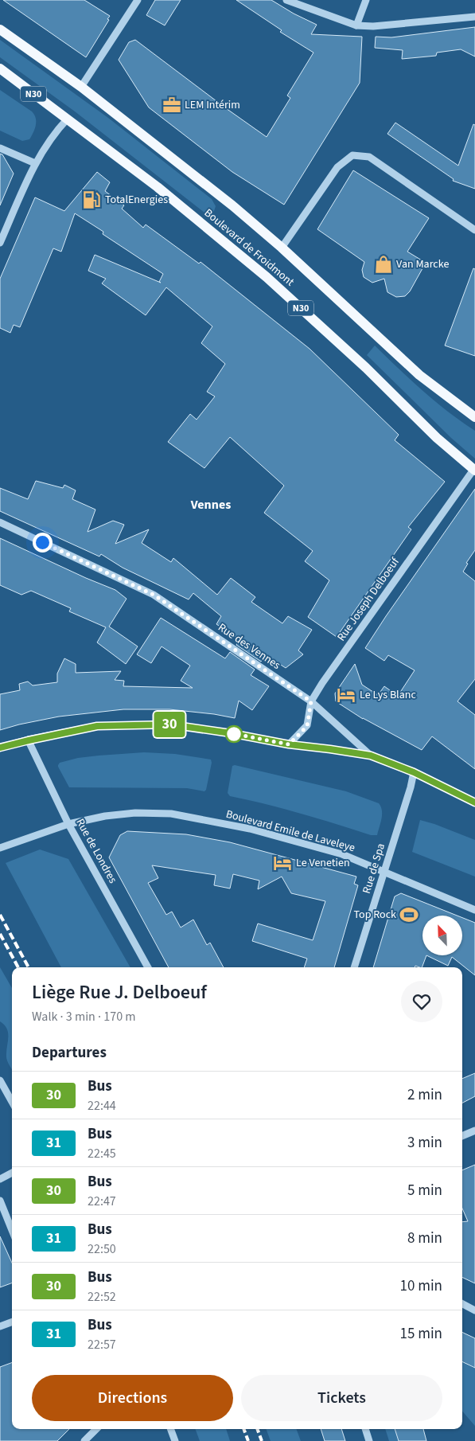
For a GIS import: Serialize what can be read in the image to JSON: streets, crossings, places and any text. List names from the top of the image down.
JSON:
{
  "streets": {
    "main road": ["N30", "Boulevard de Froidmont"],
    "street": [
      "Rue Joseph Delboeuf",
      "Rue des Vennes",
      "Boulevard Emile de Laveleye",
      "Rue de Londres",
      "Rue de Spa"
    ]
  },
  "crossings": [
    ["N30", "Boulevard de Froidmont"],
    ["Boulevard de Froidmont", "Rue Joseph Delboeuf"],
    ["Rue Joseph Delboeuf", "Rue des Vennes"],
    ["Rue des Vennes", "Rue de Spa"],
    ["Boulevard Emile de Laveleye", "Rue de Londres"],
    ["Boulevard Emile de Laveleye", "Rue de Spa"]
  ],
  "districts": ["Vennes"],
  "places": {
    "office": ["LEM Intérim"],
    "fuel station": ["TotalEnergies"],
    "shop": ["Van Marcke"],
    "hotel": ["Le Lys Blanc", "Le Venetien"],
    "sports": ["Top Rock"]
  },
  "lines": ["bus line 30"],
  "north": "top left",
  "page": {
    "on_map": "30",
    "heading": [
      ["Liège Rue J. Delboeuf", "Walk · 3 min · 170 m"],
      "Departures"
    ],
    "list": [
      {
        "mark": "30",
        "name": "Bus",
        "note": "22:44",
        "value": "2 min"
      },
      {
        "mark": "31",
        "name": "Bus",
        "note": "22:45",
        "value": "3 min"
      },
      {
        "mark": "30",
        "name": "Bus",
        "note": "22:47",
        "value": "5 min"
      },
      {
        "mark": "31",
        "name": "Bus",
        "note": "22:50",
        "value": "8 min"
      },
      {
        "mark": "30",
        "name": "Bus",
        "note": "22:52",
        "value": "10 min"
      },
      {
        "mark": "31",
        "name": "Bus",
        "note": "22:57",
        "value": "15 min"
      }
    ],
    "buttons": ["Directions", "Tickets"]
  }
}
